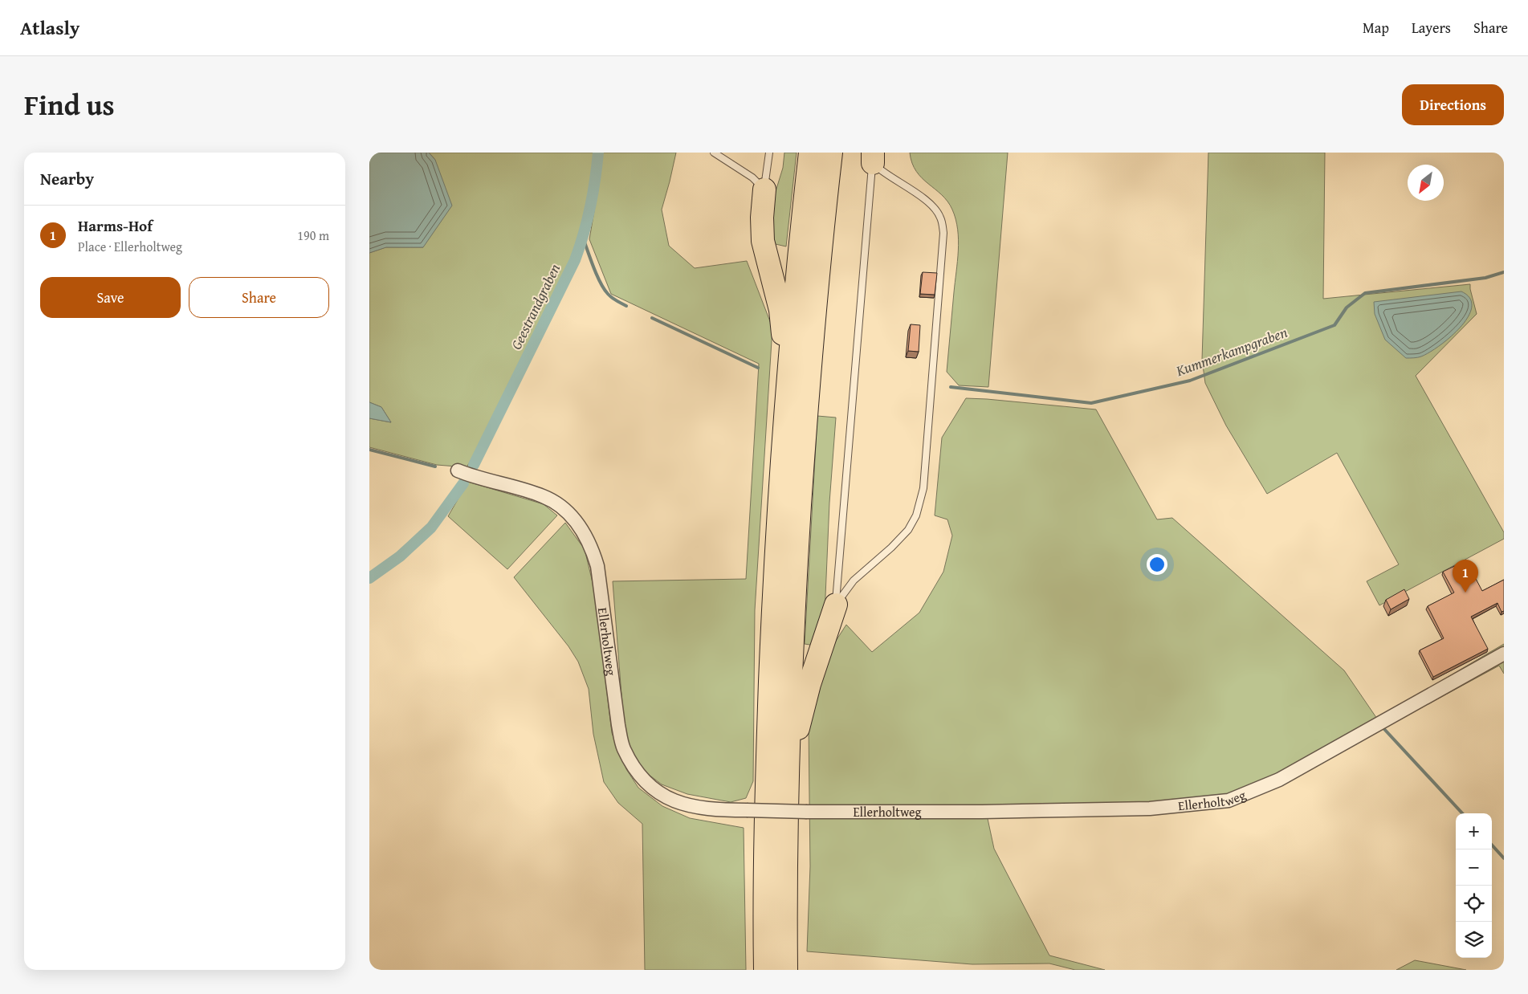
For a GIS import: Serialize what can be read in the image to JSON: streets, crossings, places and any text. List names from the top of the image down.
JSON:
{
  "streets": {
    "street": ["Ellerholtweg"]
  },
  "water": ["Geestrandgraben", "Kummerkampgraben"],
  "north": "bottom left",
  "page": {
    "header": "Atlasly",
    "nav": ["Map", "Layers", "Share"],
    "title": "Find us",
    "buttons": [
      "Directions",
      ["Save", "Share"]
    ],
    "heading": "Nearby",
    "list": [
      {
        "mark": "1",
        "name": "Harms-Hof",
        "note": "Place · Ellerholtweg",
        "value": "190 m"
      }
    ],
    "pins": "1",
    "map_buttons": ["+", "−"]
  }
}
